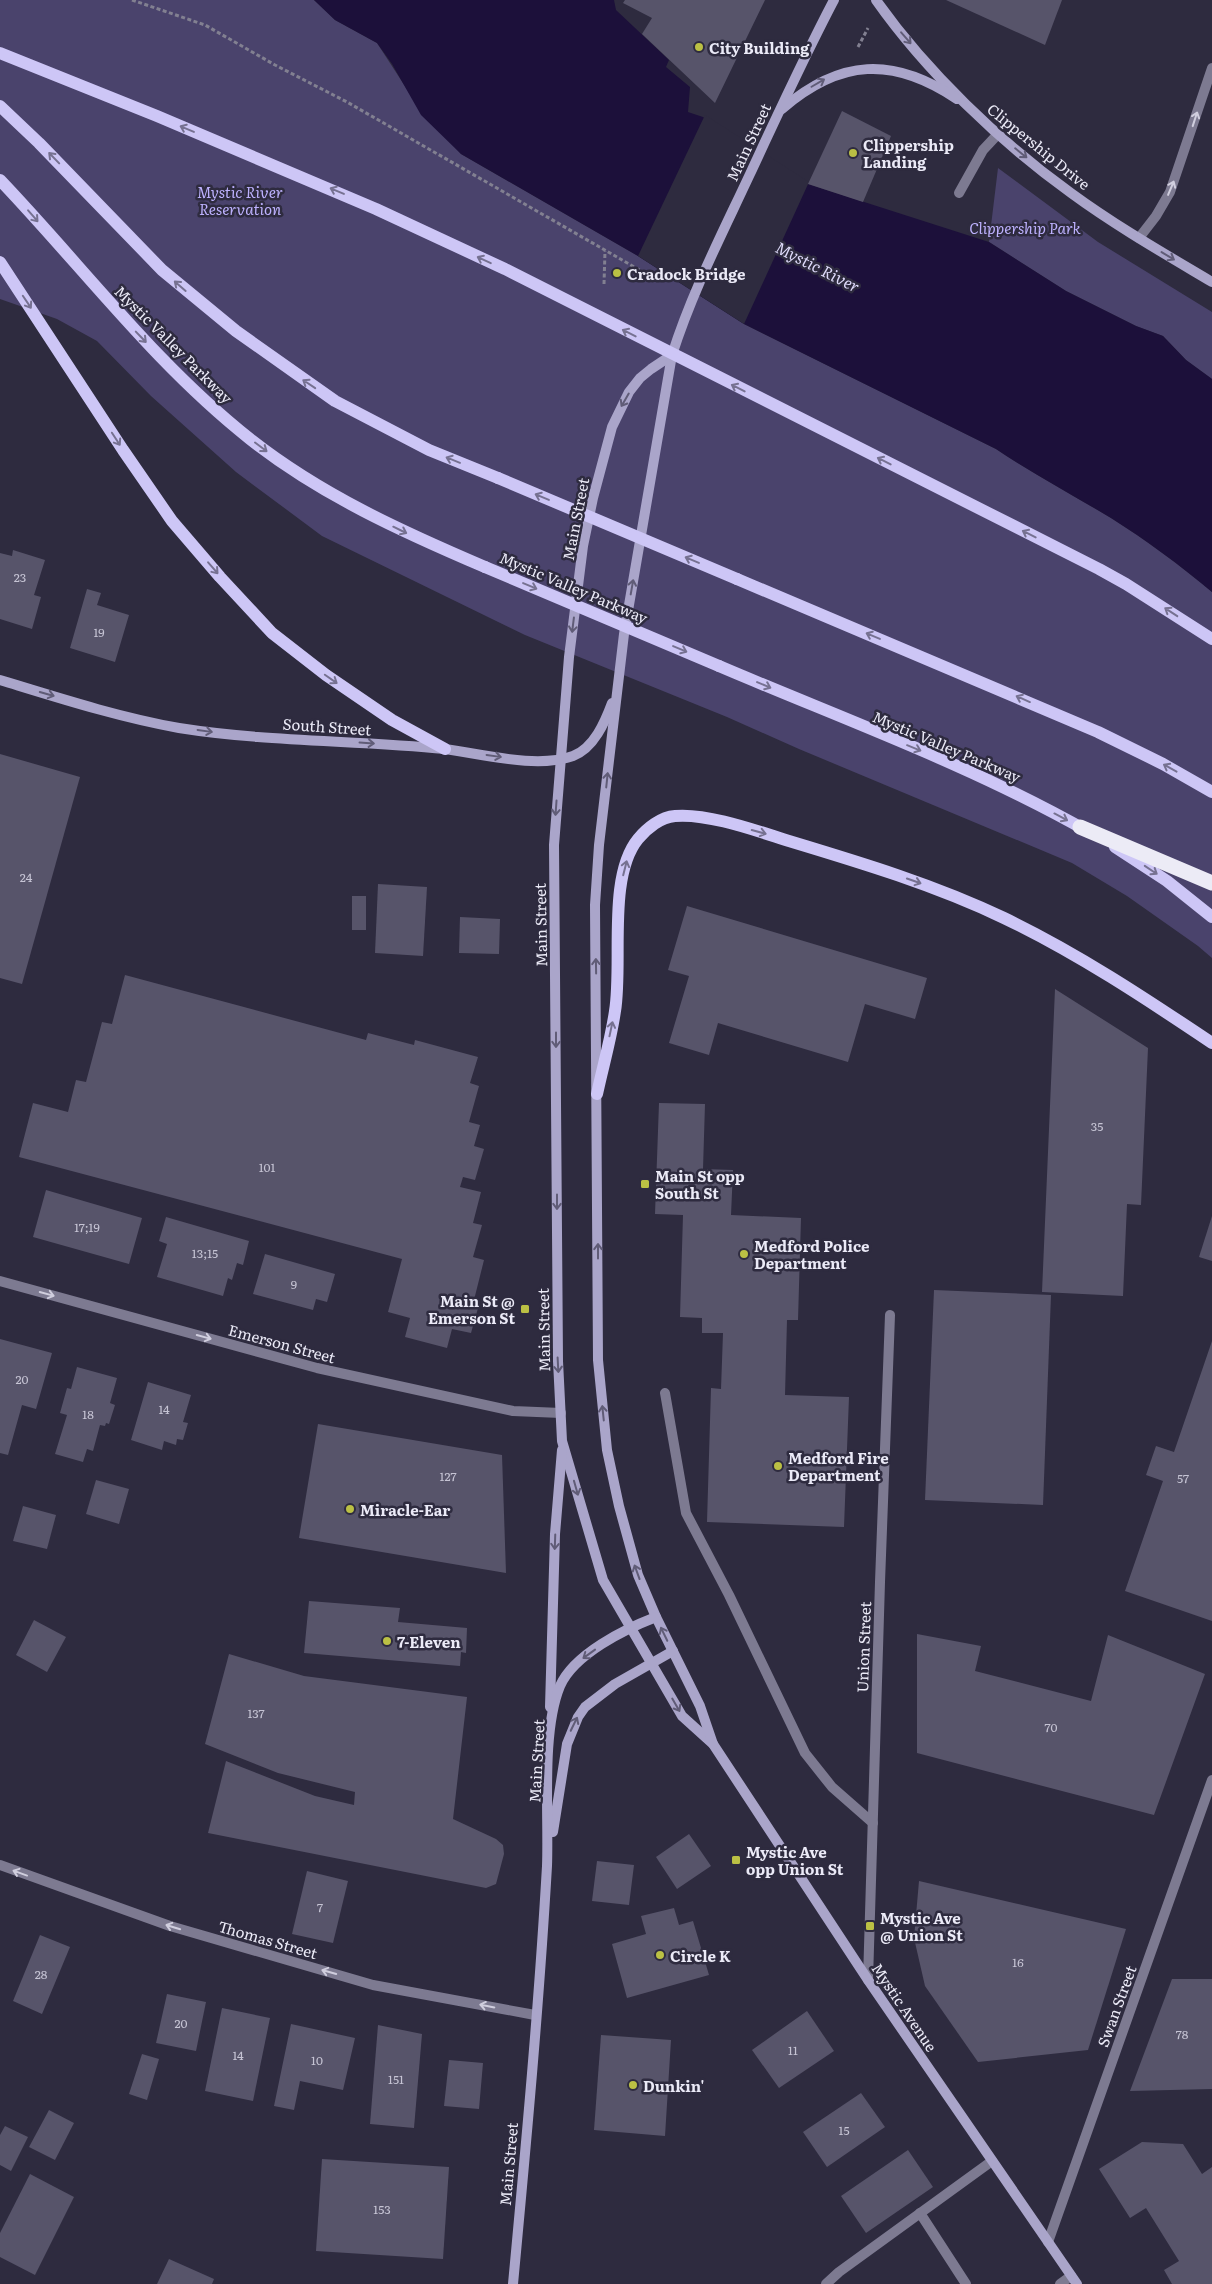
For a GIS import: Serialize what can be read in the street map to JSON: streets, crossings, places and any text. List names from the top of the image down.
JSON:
{
  "streets": {
    "main road": [
      "Main Street",
      "Clippership Drive",
      "Mystic Valley Parkway",
      "South Street",
      "Mystic Avenue"
    ],
    "street": [
      "Emerson Street",
      "Union Street",
      "Thomas Street",
      "Swan Street"
    ]
  },
  "crossings": [
    ["Main Street", "South Street"],
    ["Main Street", "Emerson Street"],
    ["Main Street", "Thomas Street"],
    ["Main Street", "Mystic Avenue"],
    ["Union Street", "Mystic Avenue"],
    ["Swan Street", "Mystic Avenue"]
  ],
  "one_way": [
    "Clippership Drive",
    "South Street",
    "Emerson Street",
    "Thomas Street"
  ],
  "water": ["Mystic River"],
  "parks": ["Mystic River Reservation", "Clippership Park"],
  "places": {
    "other": [
      "City Building",
      "Clippership Landing",
      "Cradock Bridge",
      "Medford Police Department",
      "Medford Fire Department",
      "Miracle-Ear",
      "7-Eleven",
      "Circle K",
      "Dunkin'"
    ],
    "transit": [
      "Main St opp South St",
      "Main St @ Emerson St",
      "Mystic Ave opp Union St",
      "Mystic Ave @ Union St"
    ]
  },
  "house_numbers": [
    "23",
    "19",
    "24",
    "35",
    "101",
    "17;19",
    "13;15",
    "9",
    "20",
    "14",
    "18",
    "127",
    "57",
    "137",
    "70",
    "7",
    "16",
    "28",
    "20",
    "78",
    "11",
    "14",
    "10",
    "151",
    "15",
    "153"
  ]
}
